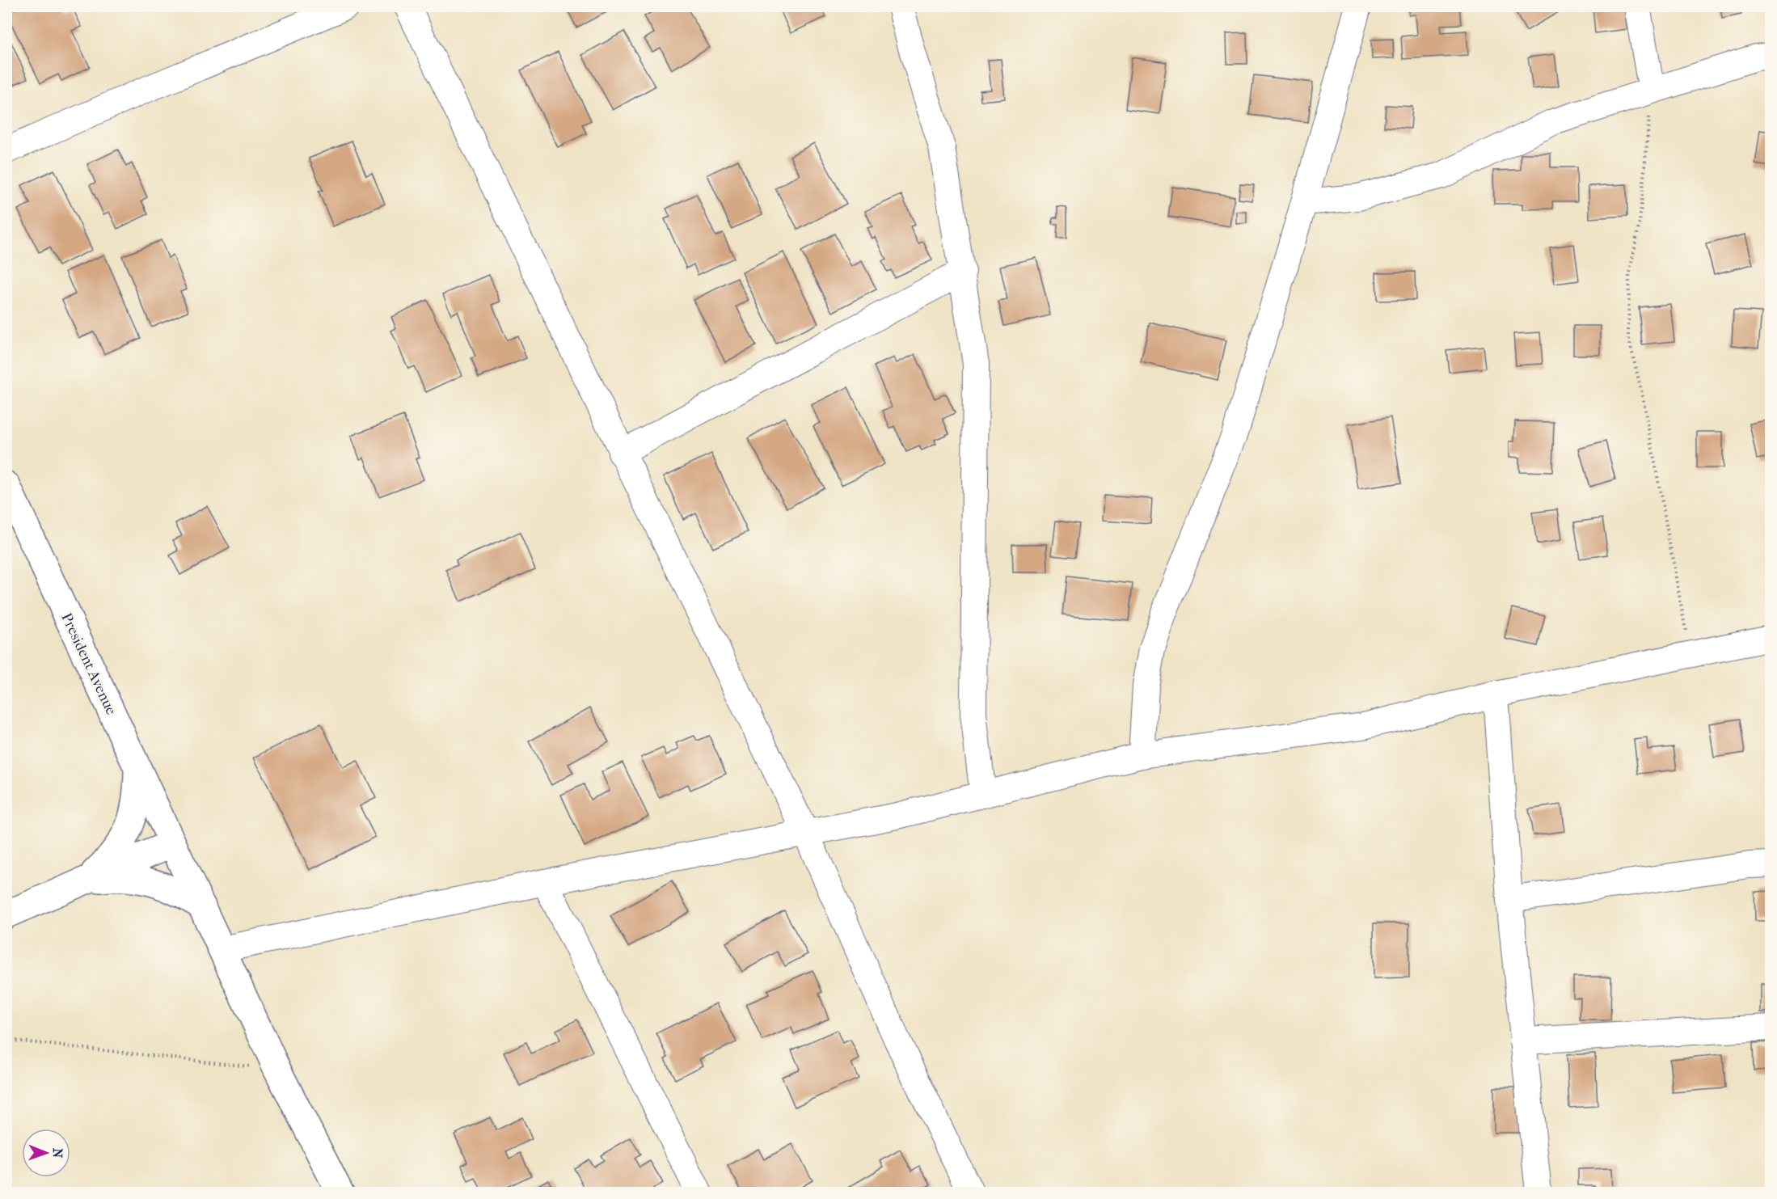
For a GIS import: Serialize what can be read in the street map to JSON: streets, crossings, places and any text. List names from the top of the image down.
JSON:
{
  "streets": {
    "main road": ["President Avenue"]
  },
  "north": "right"
}
